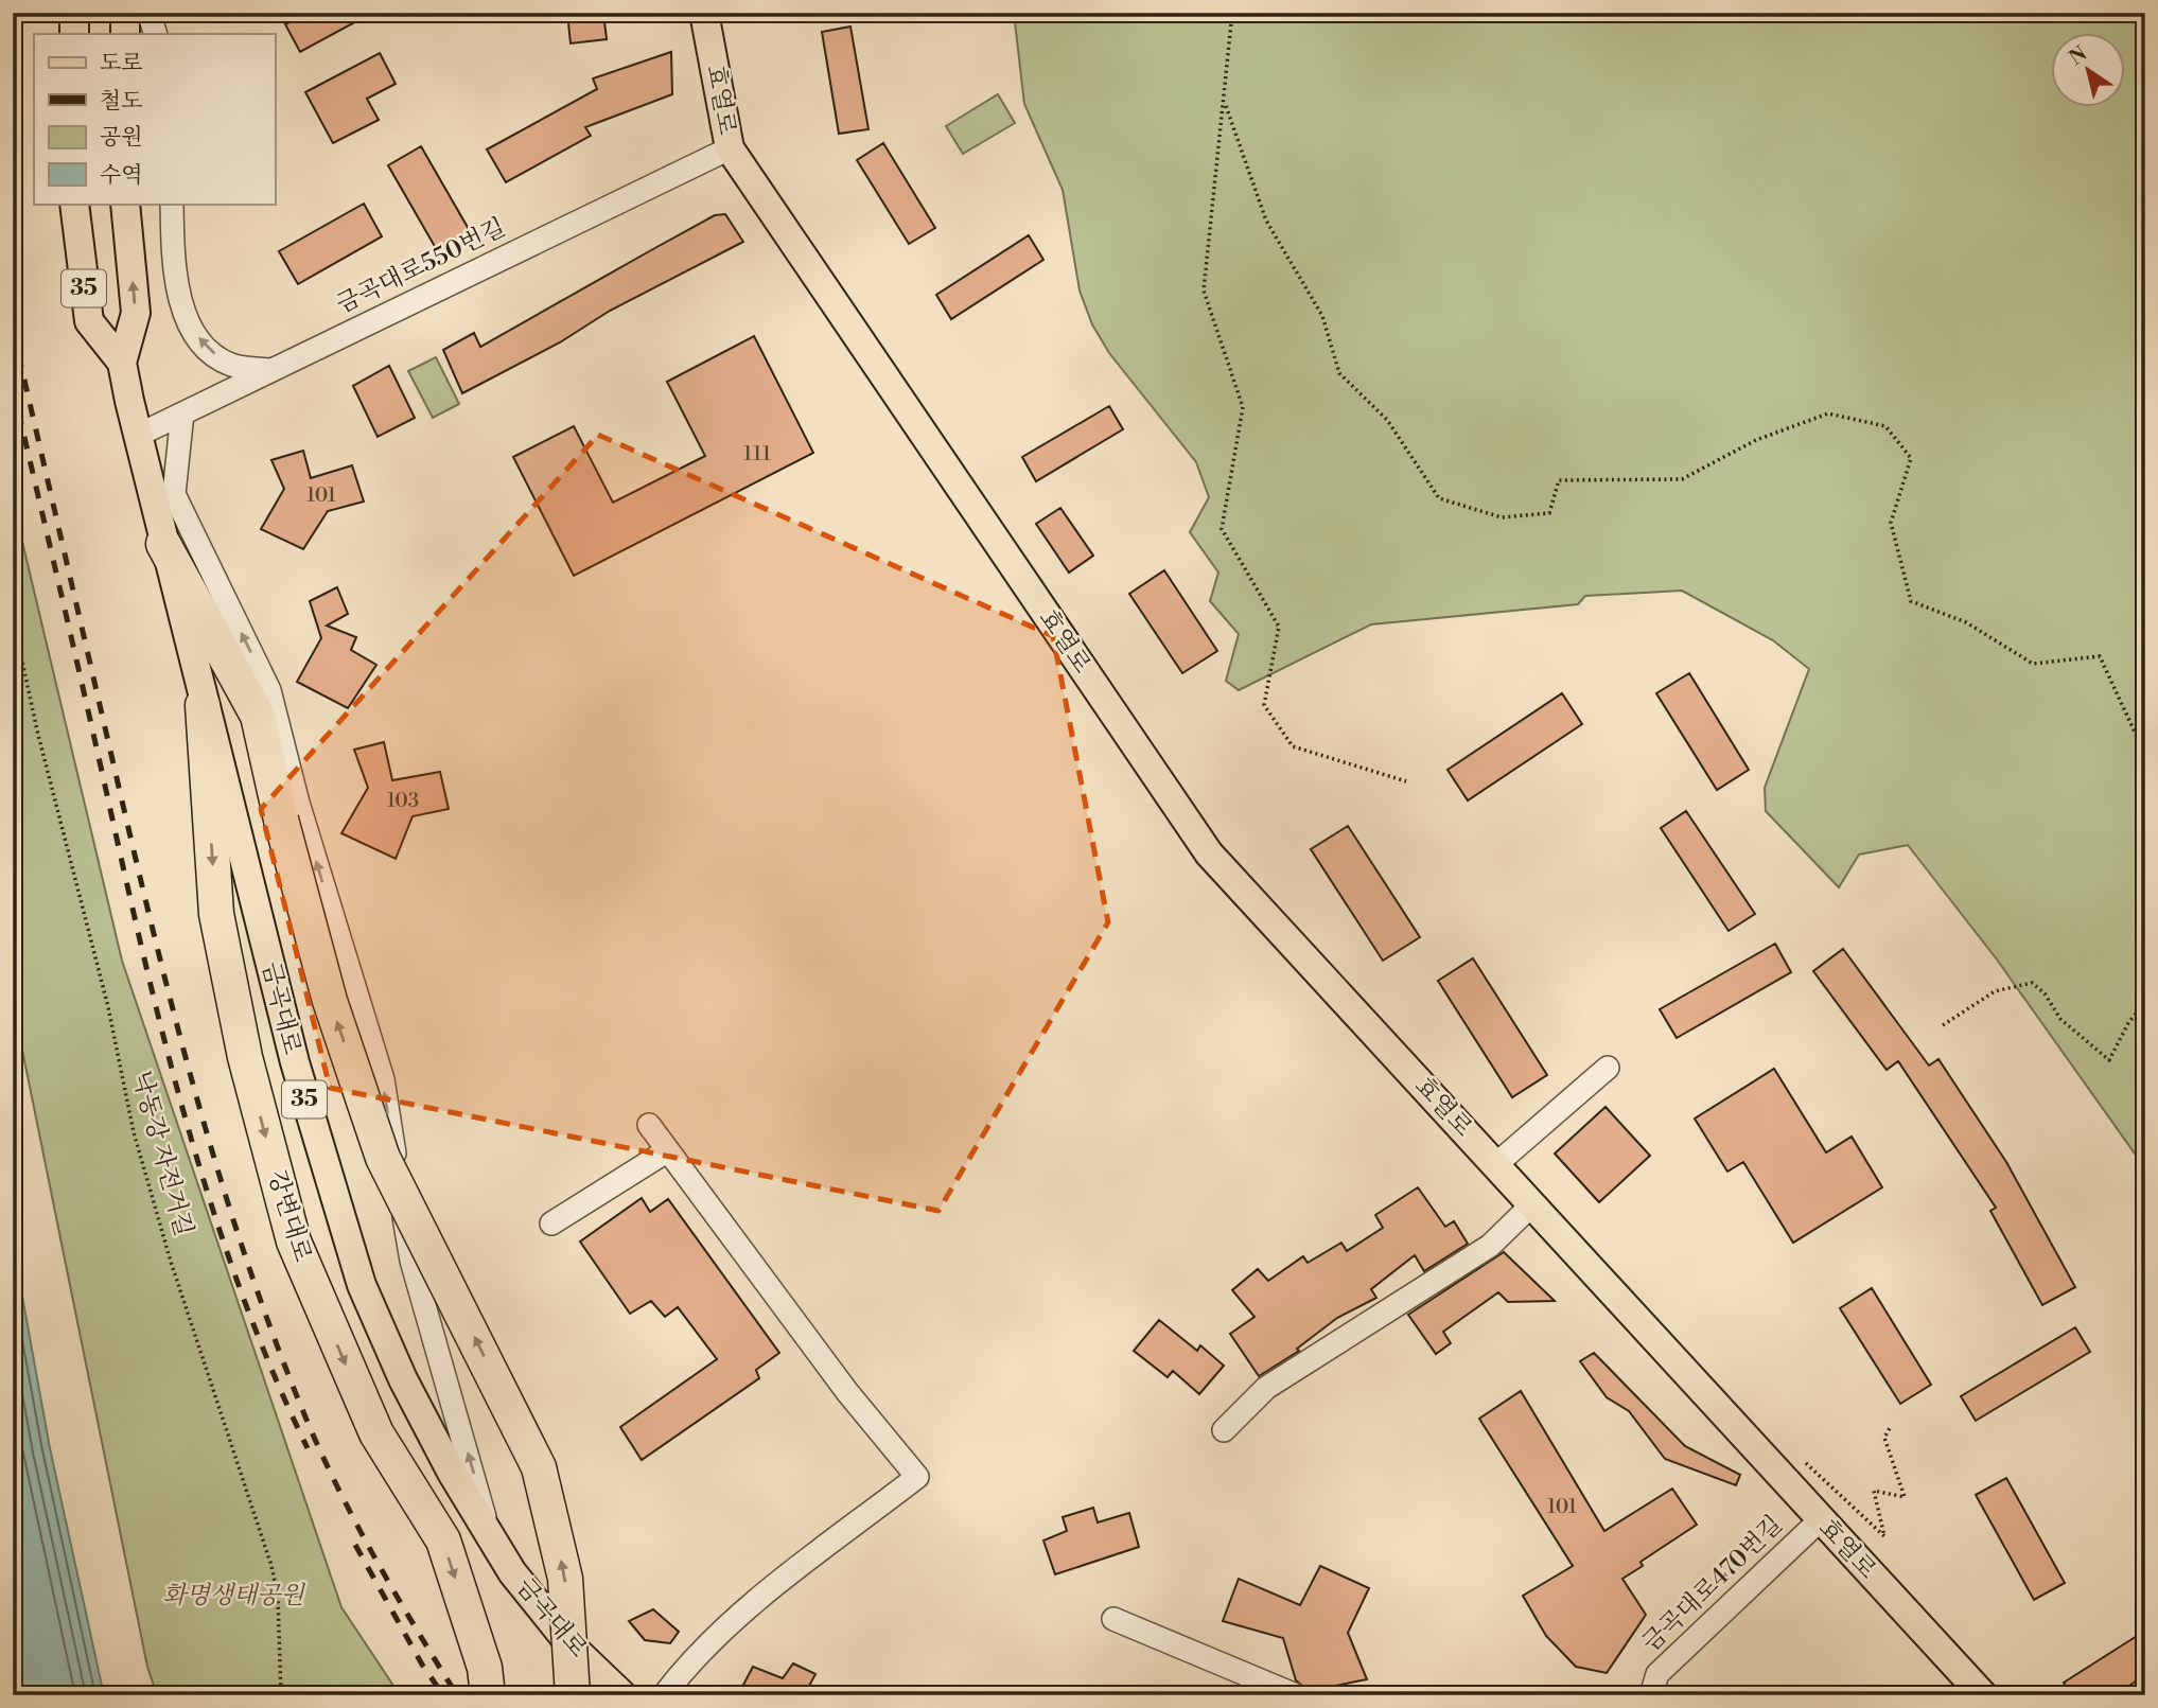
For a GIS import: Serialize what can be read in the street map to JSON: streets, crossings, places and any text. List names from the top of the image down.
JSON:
{
  "streets": {
    "highway": ["강변대로"],
    "main road": ["효열로", "35", "금곡대로"],
    "street": ["금곡대로550번길", "금곡대로470번길"],
    "path": ["낙동강 자전거길"]
  },
  "crossings": [
    ["효열로", "금곡대로550번길"],
    ["효열로", "금곡대로470번길"],
    ["금곡대로550번길", "금곡대로"],
    ["금곡대로", "강변대로"]
  ],
  "parks": ["화명생태공원"],
  "house_numbers": [
    "111",
    "101",
    "103",
    "101"
  ],
  "legend": [
    "도로",
    "철도",
    "공원",
    "수역"
  ],
  "north": "top left"
}
